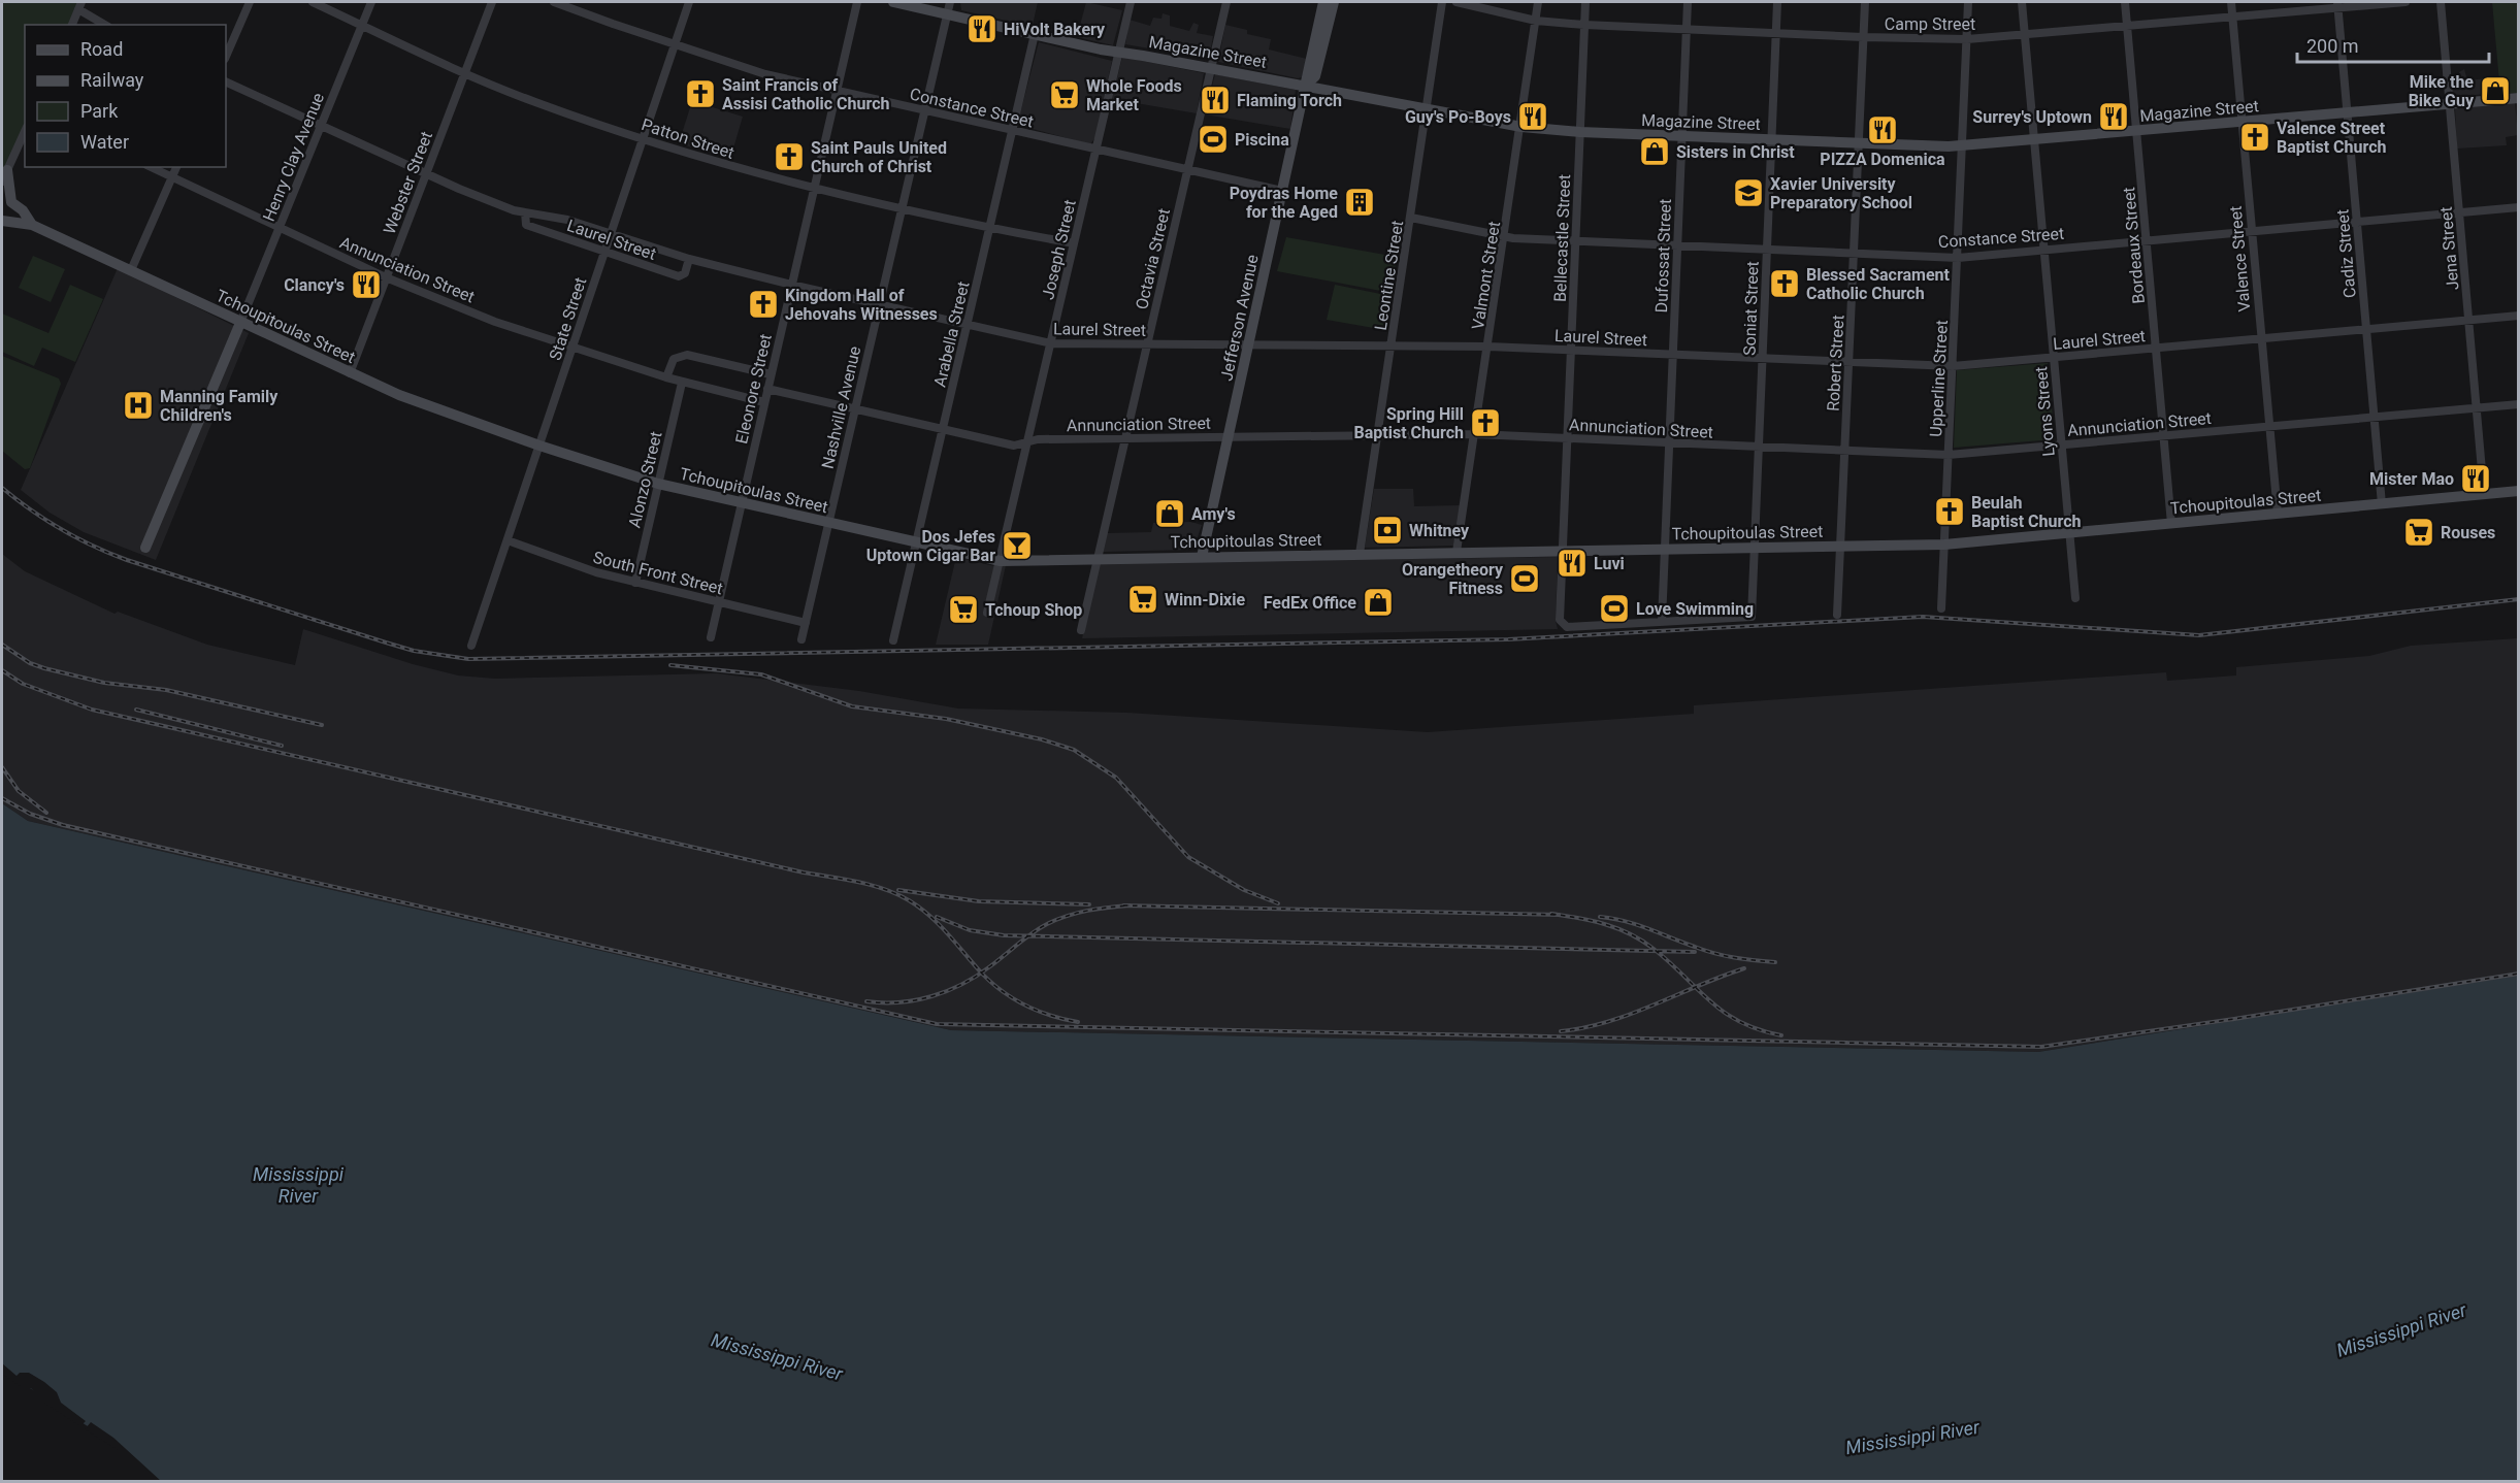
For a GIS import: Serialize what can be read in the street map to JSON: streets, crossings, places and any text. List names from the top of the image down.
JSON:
{
  "streets": {
    "street": [
      "Camp Street",
      "Magazine Street",
      "Constance Street",
      "Patton Street",
      "Henry Clay Avenue",
      "Webster Street",
      "Bellecastle Street",
      "Laurel Street",
      "Bordeaux Street",
      "Jena Street",
      "Joseph Street",
      "Cadiz Street",
      "Dufossat Street",
      "Octavia Street",
      "Valence Street",
      "Annunciation Street",
      "Leontine Street",
      "Valmont Street",
      "Soniat Street",
      "Jefferson Avenue",
      "State Street",
      "Tchoupitoulas Street",
      "Arabella Street",
      "Robert Street",
      "Upperline Street",
      "Eleonore Street",
      "Nashville Avenue",
      "Lyons Street",
      "Alonzo Street",
      "South Front Street"
    ]
  },
  "crossings": [
    ["Camp Street", "Bellecastle Street"],
    ["Camp Street", "Bordeaux Street"],
    ["Camp Street", "Cadiz Street"],
    ["Camp Street", "Dufossat Street"],
    ["Camp Street", "Valence Street"],
    ["Camp Street", "Valmont Street"],
    ["Camp Street", "Soniat Street"],
    ["Camp Street", "Robert Street"],
    ["Camp Street", "Upperline Street"],
    ["Camp Street", "Lyons Street"],
    ["Magazine Street", "Bellecastle Street"],
    ["Magazine Street", "Bordeaux Street"],
    ["Magazine Street", "Jena Street"],
    ["Magazine Street", "Joseph Street"],
    ["Magazine Street", "Cadiz Street"],
    ["Magazine Street", "Dufossat Street"],
    ["Magazine Street", "Octavia Street"],
    ["Magazine Street", "Valence Street"],
    ["Magazine Street", "Leontine Street"],
    ["Magazine Street", "Valmont Street"],
    ["Magazine Street", "Soniat Street"],
    ["Magazine Street", "Jefferson Avenue"],
    ["Magazine Street", "Arabella Street"],
    ["Magazine Street", "Robert Street"],
    ["Magazine Street", "Upperline Street"],
    ["Magazine Street", "Nashville Avenue"],
    ["Magazine Street", "Lyons Street"],
    ["Constance Street", "Bellecastle Street"],
    ["Constance Street", "Bordeaux Street"],
    ["Constance Street", "Jena Street"],
    ["Constance Street", "Joseph Street"],
    ["Constance Street", "Cadiz Street"],
    ["Constance Street", "Dufossat Street"],
    ["Constance Street", "Octavia Street"],
    ["Constance Street", "Valence Street"],
    ["Constance Street", "Leontine Street"],
    ["Constance Street", "Valmont Street"],
    ["Constance Street", "Soniat Street"],
    ["Constance Street", "Jefferson Avenue"],
    ["Constance Street", "State Street"],
    ["Constance Street", "Arabella Street"],
    ["Constance Street", "Robert Street"],
    ["Constance Street", "Upperline Street"],
    ["Constance Street", "Eleonore Street"],
    ["Constance Street", "Nashville Avenue"],
    ["Constance Street", "Lyons Street"],
    ["Patton Street", "Henry Clay Avenue"],
    ["Patton Street", "Webster Street"],
    ["Patton Street", "Joseph Street"],
    ["Patton Street", "State Street"],
    ["Patton Street", "Arabella Street"],
    ["Patton Street", "Eleonore Street"],
    ["Patton Street", "Nashville Avenue"],
    ["Henry Clay Avenue", "Laurel Street"],
    ["Henry Clay Avenue", "Annunciation Street"],
    ["Henry Clay Avenue", "Tchoupitoulas Street"],
    ["Webster Street", "Laurel Street"],
    ["Webster Street", "Annunciation Street"],
    ["Webster Street", "Tchoupitoulas Street"],
    ["Bellecastle Street", "Laurel Street"],
    ["Bellecastle Street", "Dufossat Street"],
    ["Bellecastle Street", "Annunciation Street"],
    ["Bellecastle Street", "Soniat Street"],
    ["Bellecastle Street", "Tchoupitoulas Street"],
    ["Laurel Street", "Bordeaux Street"],
    ["Laurel Street", "Jena Street"],
    ["Laurel Street", "Joseph Street"],
    ["Laurel Street", "Cadiz Street"],
    ["Laurel Street", "Dufossat Street"],
    ["Laurel Street", "Octavia Street"],
    ["Laurel Street", "Valence Street"],
    ["Laurel Street", "Leontine Street"],
    ["Laurel Street", "Valmont Street"],
    ["Laurel Street", "Soniat Street"],
    ["Laurel Street", "Jefferson Avenue"],
    ["Laurel Street", "State Street"],
    ["Laurel Street", "Arabella Street"],
    ["Laurel Street", "Robert Street"],
    ["Laurel Street", "Upperline Street"],
    ["Laurel Street", "Eleonore Street"],
    ["Laurel Street", "Nashville Avenue"],
    ["Laurel Street", "Lyons Street"],
    ["Bordeaux Street", "Annunciation Street"],
    ["Bordeaux Street", "Tchoupitoulas Street"],
    ["Jena Street", "Annunciation Street"],
    ["Jena Street", "Tchoupitoulas Street"],
    ["Joseph Street", "Annunciation Street"],
    ["Joseph Street", "Tchoupitoulas Street"],
    ["Cadiz Street", "Annunciation Street"],
    ["Cadiz Street", "Tchoupitoulas Street"],
    ["Dufossat Street", "Annunciation Street"],
    ["Dufossat Street", "Soniat Street"],
    ["Dufossat Street", "Tchoupitoulas Street"],
    ["Octavia Street", "Annunciation Street"],
    ["Octavia Street", "Tchoupitoulas Street"],
    ["Valence Street", "Annunciation Street"],
    ["Valence Street", "Tchoupitoulas Street"],
    ["Annunciation Street", "Leontine Street"],
    ["Annunciation Street", "Valmont Street"],
    ["Annunciation Street", "Soniat Street"],
    ["Annunciation Street", "Jefferson Avenue"],
    ["Annunciation Street", "State Street"],
    ["Annunciation Street", "Arabella Street"],
    ["Annunciation Street", "Robert Street"],
    ["Annunciation Street", "Upperline Street"],
    ["Annunciation Street", "Eleonore Street"],
    ["Annunciation Street", "Nashville Avenue"],
    ["Annunciation Street", "Lyons Street"],
    ["Annunciation Street", "Alonzo Street"],
    ["Leontine Street", "Tchoupitoulas Street"],
    ["Valmont Street", "Tchoupitoulas Street"],
    ["Soniat Street", "Tchoupitoulas Street"],
    ["Jefferson Avenue", "Tchoupitoulas Street"],
    ["State Street", "Tchoupitoulas Street"],
    ["State Street", "South Front Street"],
    ["Tchoupitoulas Street", "Arabella Street"],
    ["Tchoupitoulas Street", "Robert Street"],
    ["Tchoupitoulas Street", "Upperline Street"],
    ["Tchoupitoulas Street", "Eleonore Street"],
    ["Tchoupitoulas Street", "Nashville Avenue"],
    ["Tchoupitoulas Street", "Lyons Street"],
    ["Tchoupitoulas Street", "Alonzo Street"],
    ["Eleonore Street", "South Front Street"],
    ["Nashville Avenue", "South Front Street"],
    ["Alonzo Street", "South Front Street"]
  ],
  "water": ["Mississippi River"],
  "places": {
    "restaurant": [
      "HiVolt Bakery",
      "Flaming Torch",
      "Guy's Po-Boys",
      "Surrey's Uptown",
      "PIZZA Domenica",
      "Clancy's",
      "Mister Mao",
      "Luvi"
    ],
    "shop": [
      "Mike the Bike Guy",
      "Sisters in Christ",
      "Amy's",
      "FedEx Office"
    ],
    "church": [
      "Saint Francis of Assisi Catholic Church",
      "Valence Street Baptist Church",
      "Saint Pauls United Church of Christ",
      "Blessed Sacrament Catholic Church",
      "Kingdom Hall of Jehovahs Witnesses",
      "Spring Hill Baptist Church",
      "Beulah Baptist Church"
    ],
    "supermarket": [
      "Whole Foods Market",
      "Rouses",
      "Winn-Dixie",
      "Tchoup Shop"
    ],
    "sports": ["Piscina", "Orangetheory Fitness", "Love Swimming"],
    "school or university": ["Xavier University Preparatory School"],
    "building": ["Poydras Home for the Aged"],
    "hospital": ["Manning Family Children's"],
    "bank": ["Whitney"],
    "bar": ["Dos Jefes Uptown Cigar Bar"]
  },
  "legend": [
    "Road",
    "Railway",
    "Park",
    "Water"
  ],
  "scale_bar": "200 m"
}
